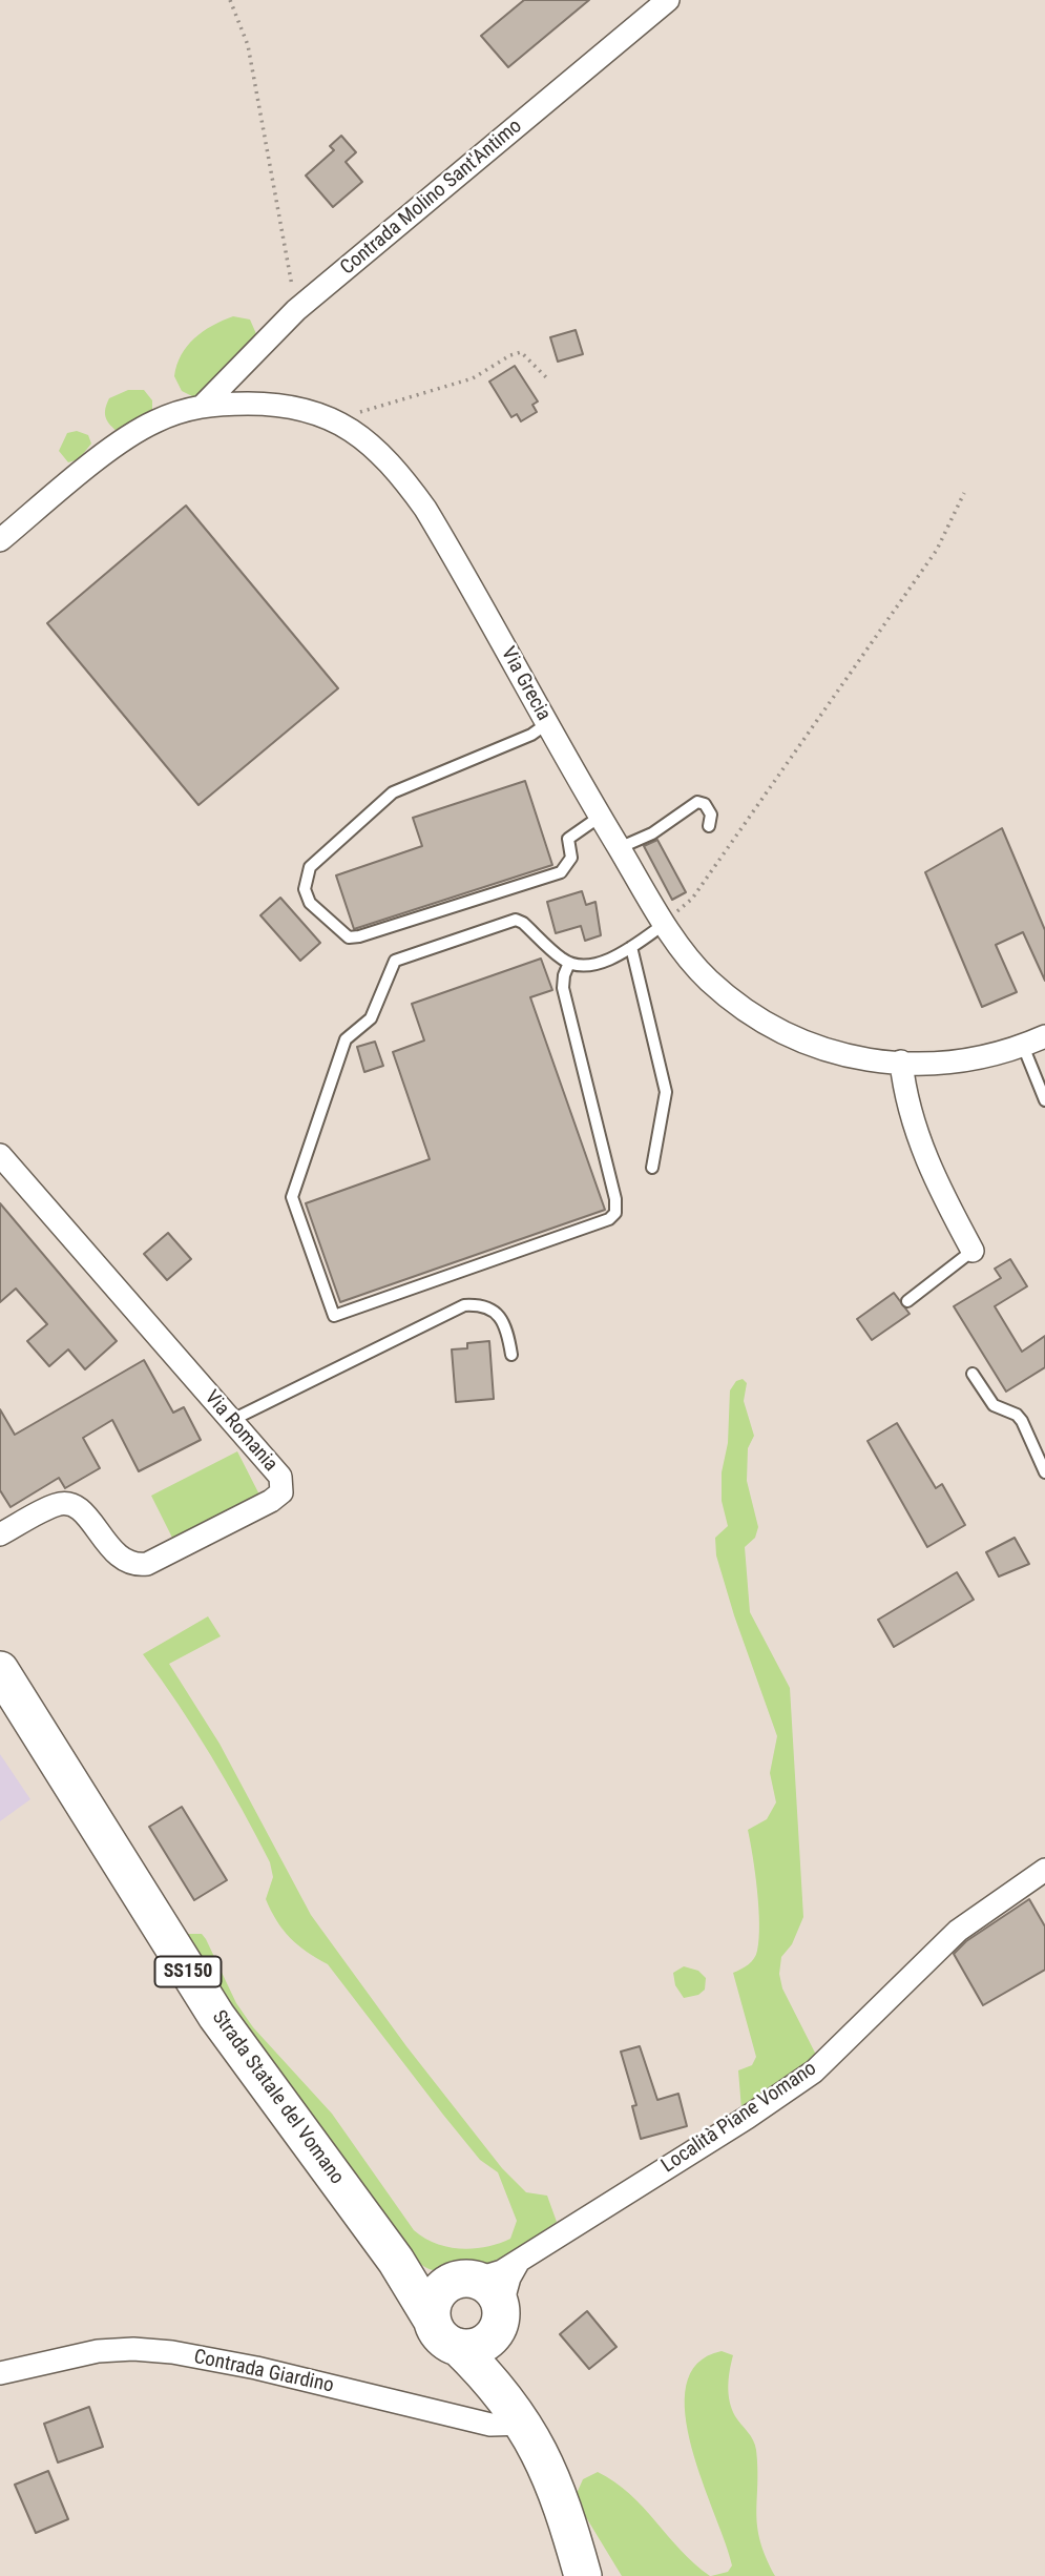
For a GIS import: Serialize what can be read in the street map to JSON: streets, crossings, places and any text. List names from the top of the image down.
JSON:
{
  "streets": {
    "main road": ["SS150", "Strada Statale del Vomano"],
    "street": [
      "Contrada Molino Sant'Antimo",
      "Via Grecia",
      "Via Romania",
      "Località Piane Vomano",
      "Contrada Giardino"
    ]
  },
  "crossings": [
    ["Contrada Molino Sant'Antimo", "Via Grecia"],
    ["Strada Statale del Vomano", "Località Piane Vomano"]
  ]
}
